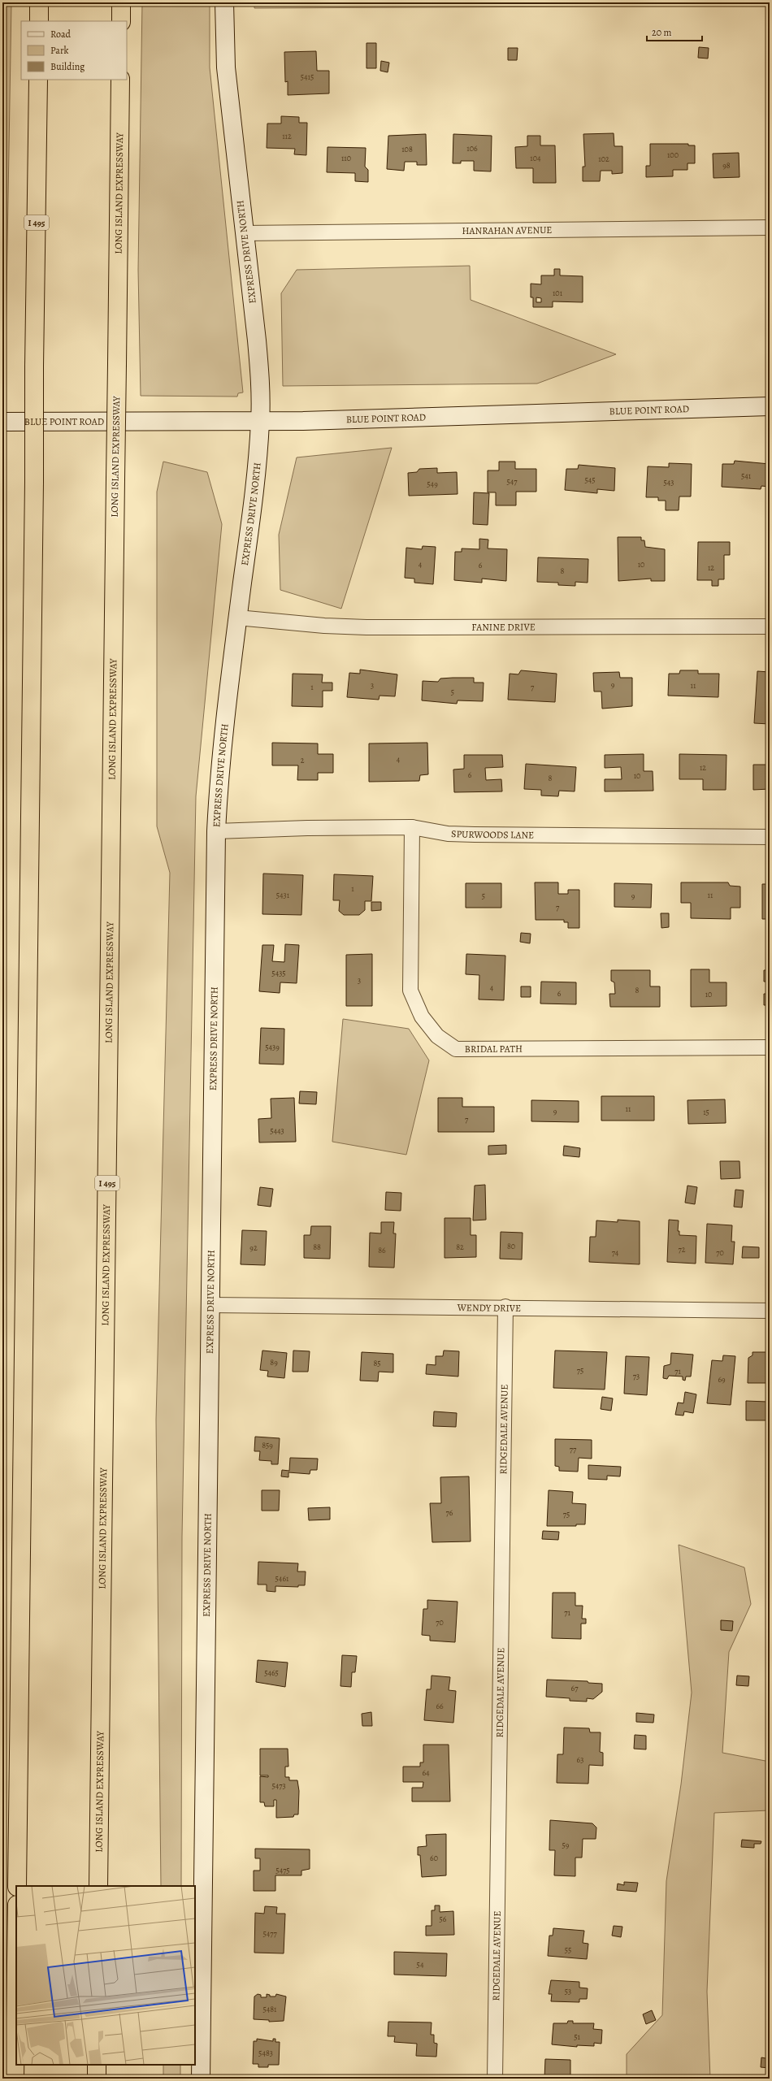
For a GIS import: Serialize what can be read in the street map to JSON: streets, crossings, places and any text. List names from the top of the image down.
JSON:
{
  "streets": {
    "highway": ["LONG ISLAND EXPRESSWAY", "I 495"],
    "main road": ["EXPRESS DRIVE NORTH", "BLUE POINT ROAD"],
    "street": [
      "HANRAHAN AVENUE",
      "FANINE DRIVE",
      "SPURWOODS LANE",
      "BRIDAL PATH",
      "WENDY DRIVE",
      "RIDGEDALE AVENUE"
    ]
  },
  "crossings": [
    ["HANRAHAN AVENUE", "EXPRESS DRIVE NORTH"],
    ["EXPRESS DRIVE NORTH", "BLUE POINT ROAD"],
    ["EXPRESS DRIVE NORTH", "FANINE DRIVE"],
    ["EXPRESS DRIVE NORTH", "SPURWOODS LANE"],
    ["EXPRESS DRIVE NORTH", "WENDY DRIVE"],
    ["SPURWOODS LANE", "BRIDAL PATH"],
    ["WENDY DRIVE", "RIDGEDALE AVENUE"]
  ],
  "house_numbers": [
    "5415",
    "112",
    "106",
    "108",
    "100",
    "110",
    "104",
    "102",
    "98",
    "101",
    "541",
    "545",
    "547",
    "543",
    "549",
    "4",
    "10",
    "6",
    "12",
    "8",
    "9",
    "3",
    "11",
    "1",
    "7",
    "5",
    "4",
    "2",
    "12",
    "6",
    "10",
    "8",
    "1",
    "5431",
    "11",
    "5",
    "9",
    "7",
    "5435",
    "3",
    "4",
    "8",
    "6",
    "10",
    "5439",
    "11",
    "9",
    "15",
    "7",
    "5443",
    "80",
    "88",
    "82",
    "92",
    "72",
    "86",
    "74",
    "70",
    "89",
    "85",
    "75",
    "71",
    "73",
    "69",
    "859",
    "77",
    "76",
    "75",
    "5461",
    "71",
    "70",
    "5465",
    "67",
    "66",
    "63",
    "64",
    "5473",
    "59",
    "60",
    "5475",
    "56",
    "5477",
    "55",
    "54",
    "53",
    "5481",
    "51",
    "5483"
  ],
  "legend": ["Road", "Park", "Building"],
  "scale_bar": "20 m"
}
